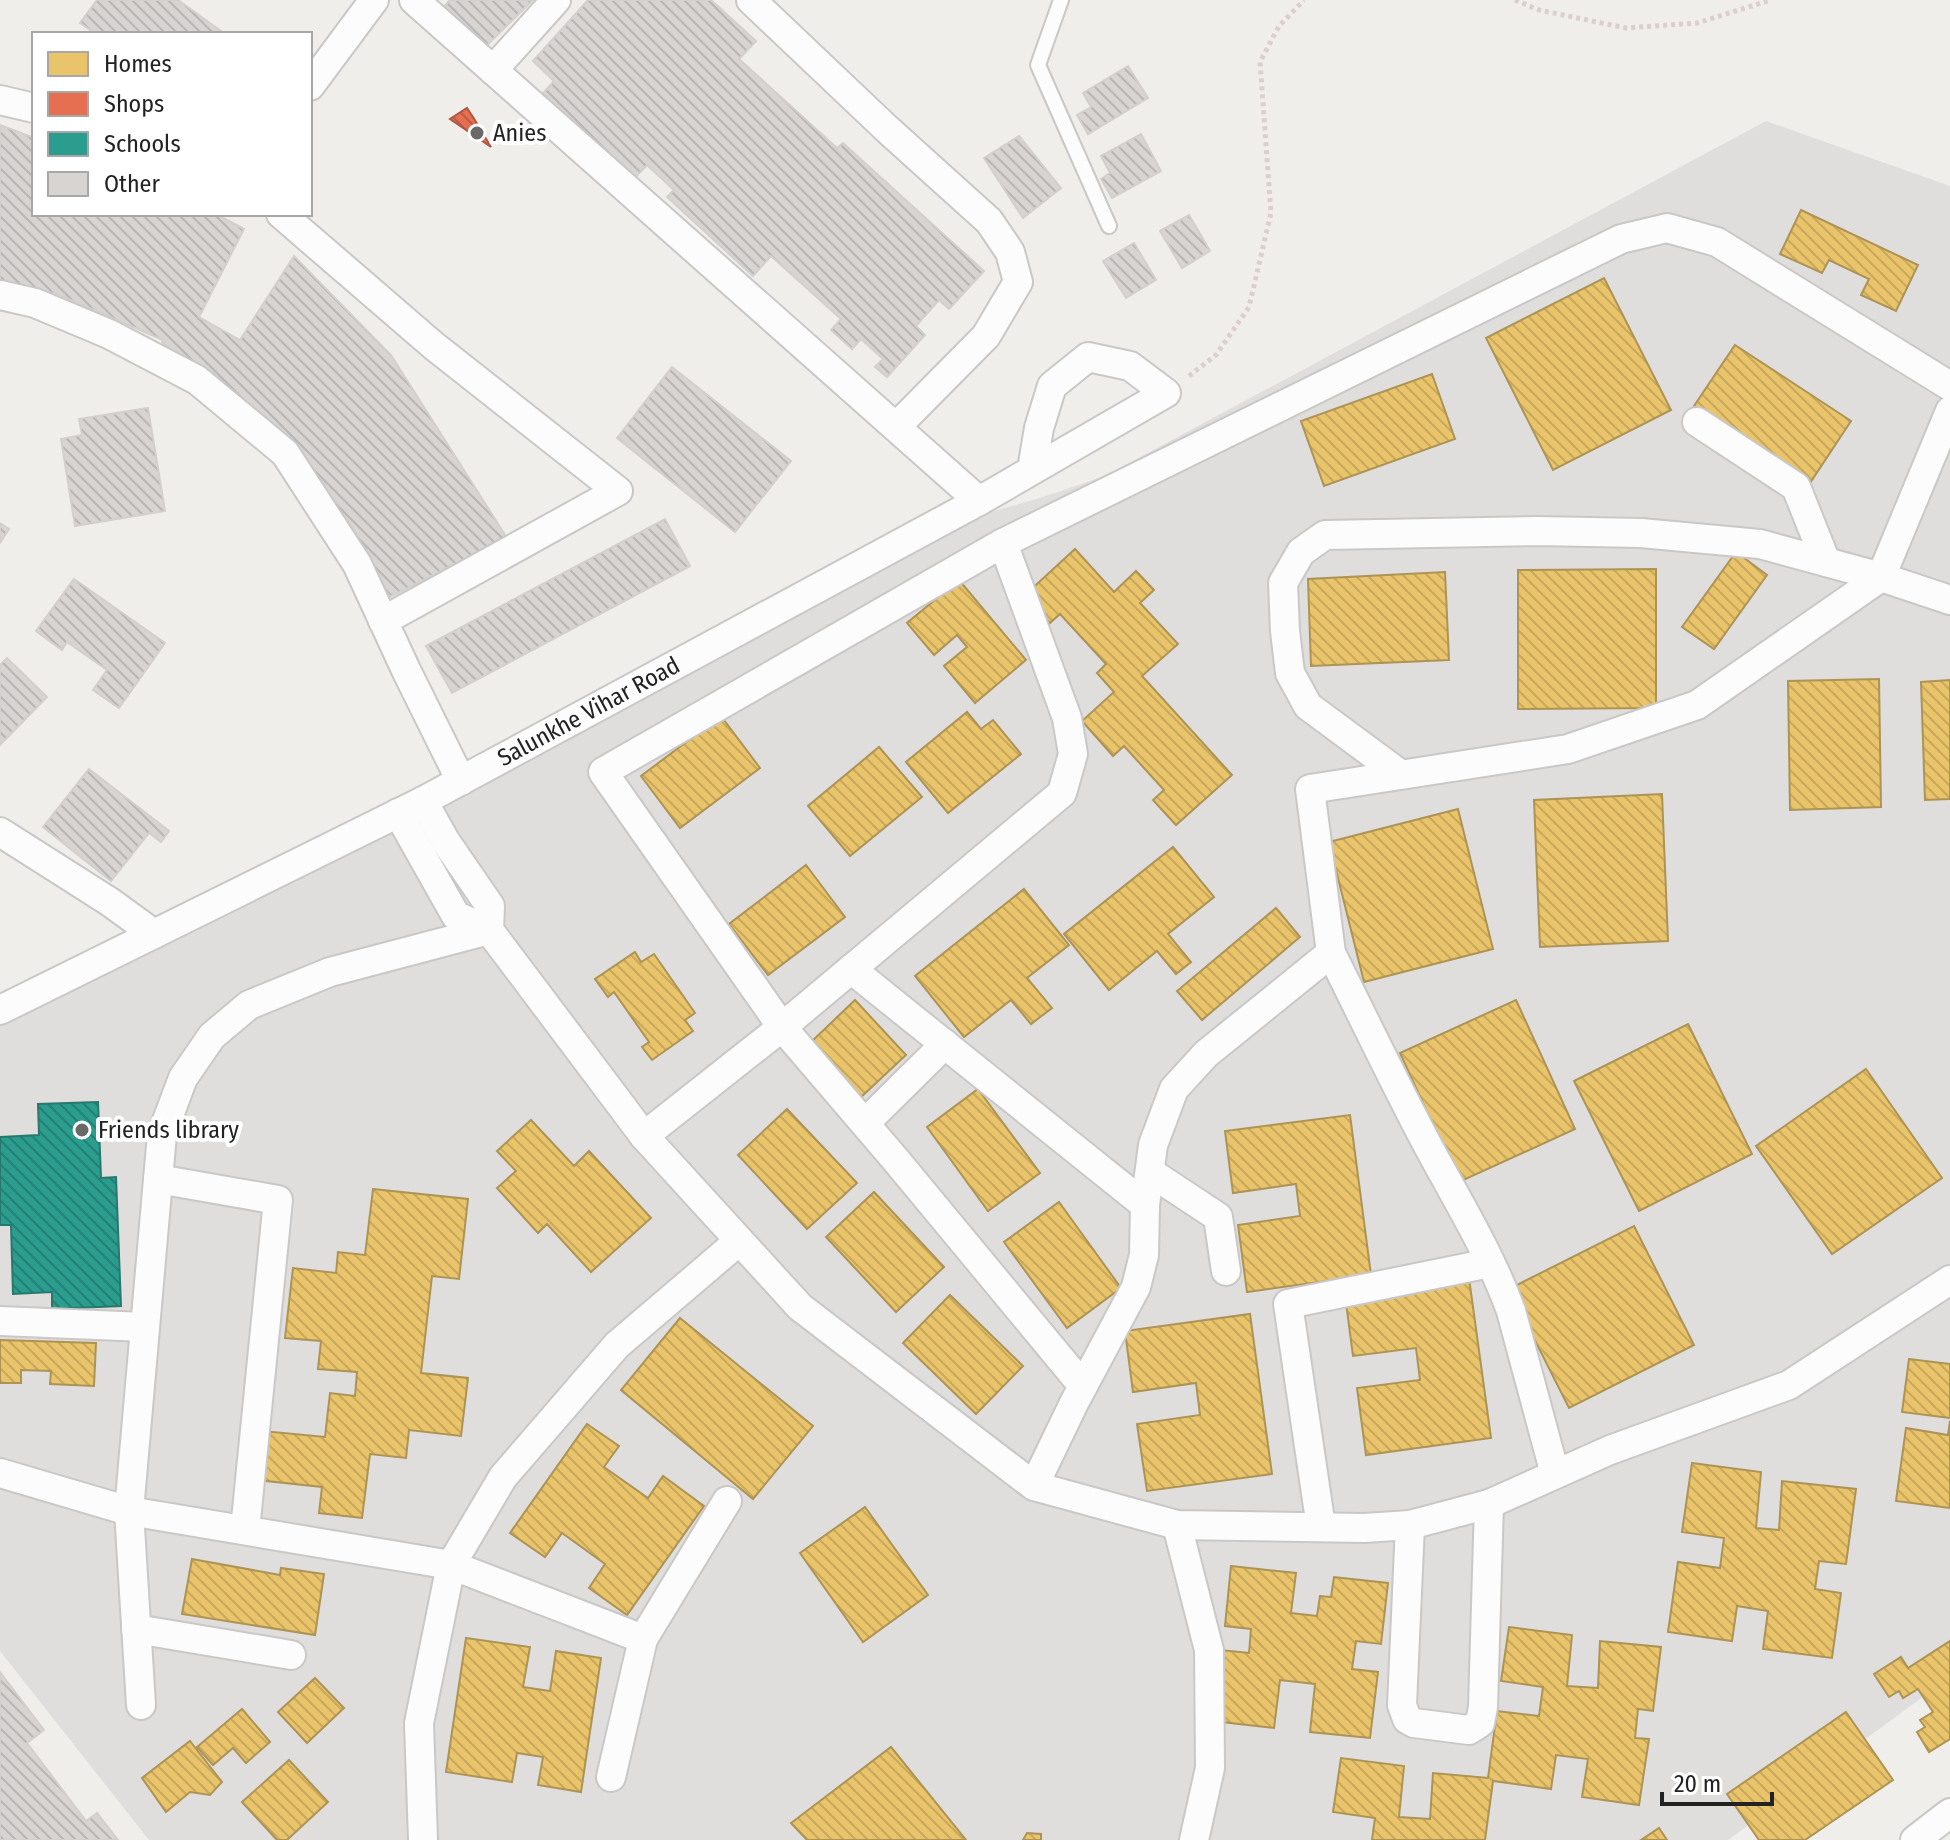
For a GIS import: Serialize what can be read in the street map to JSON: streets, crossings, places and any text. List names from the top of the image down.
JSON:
{
  "streets": {
    "street": ["Salunkhe Vihar Road"]
  },
  "places": ["Anies", "Friends library"],
  "legend": [
    "Homes",
    "Shops",
    "Schools",
    "Other"
  ],
  "scale_bar": "20 m"
}
